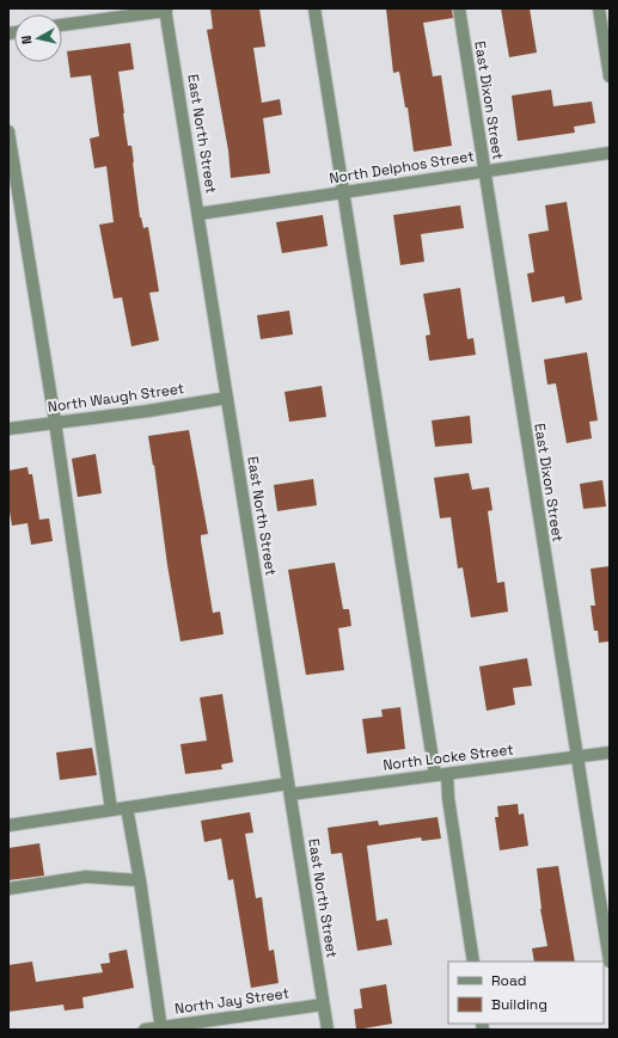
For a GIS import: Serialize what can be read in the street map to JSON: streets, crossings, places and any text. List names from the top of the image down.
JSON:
{
  "streets": {
    "street": [
      "East Dixon Street",
      "East North Street",
      "North Delphos Street",
      "North Waugh Street",
      "North Locke Street",
      "North Jay Street"
    ]
  },
  "crossings": [
    ["East Dixon Street", "North Delphos Street"],
    ["East Dixon Street", "North Locke Street"],
    ["East North Street", "North Delphos Street"],
    ["East North Street", "North Waugh Street"],
    ["East North Street", "North Locke Street"],
    ["East North Street", "North Jay Street"]
  ],
  "legend": ["Road", "Building"],
  "north": "left"
}
